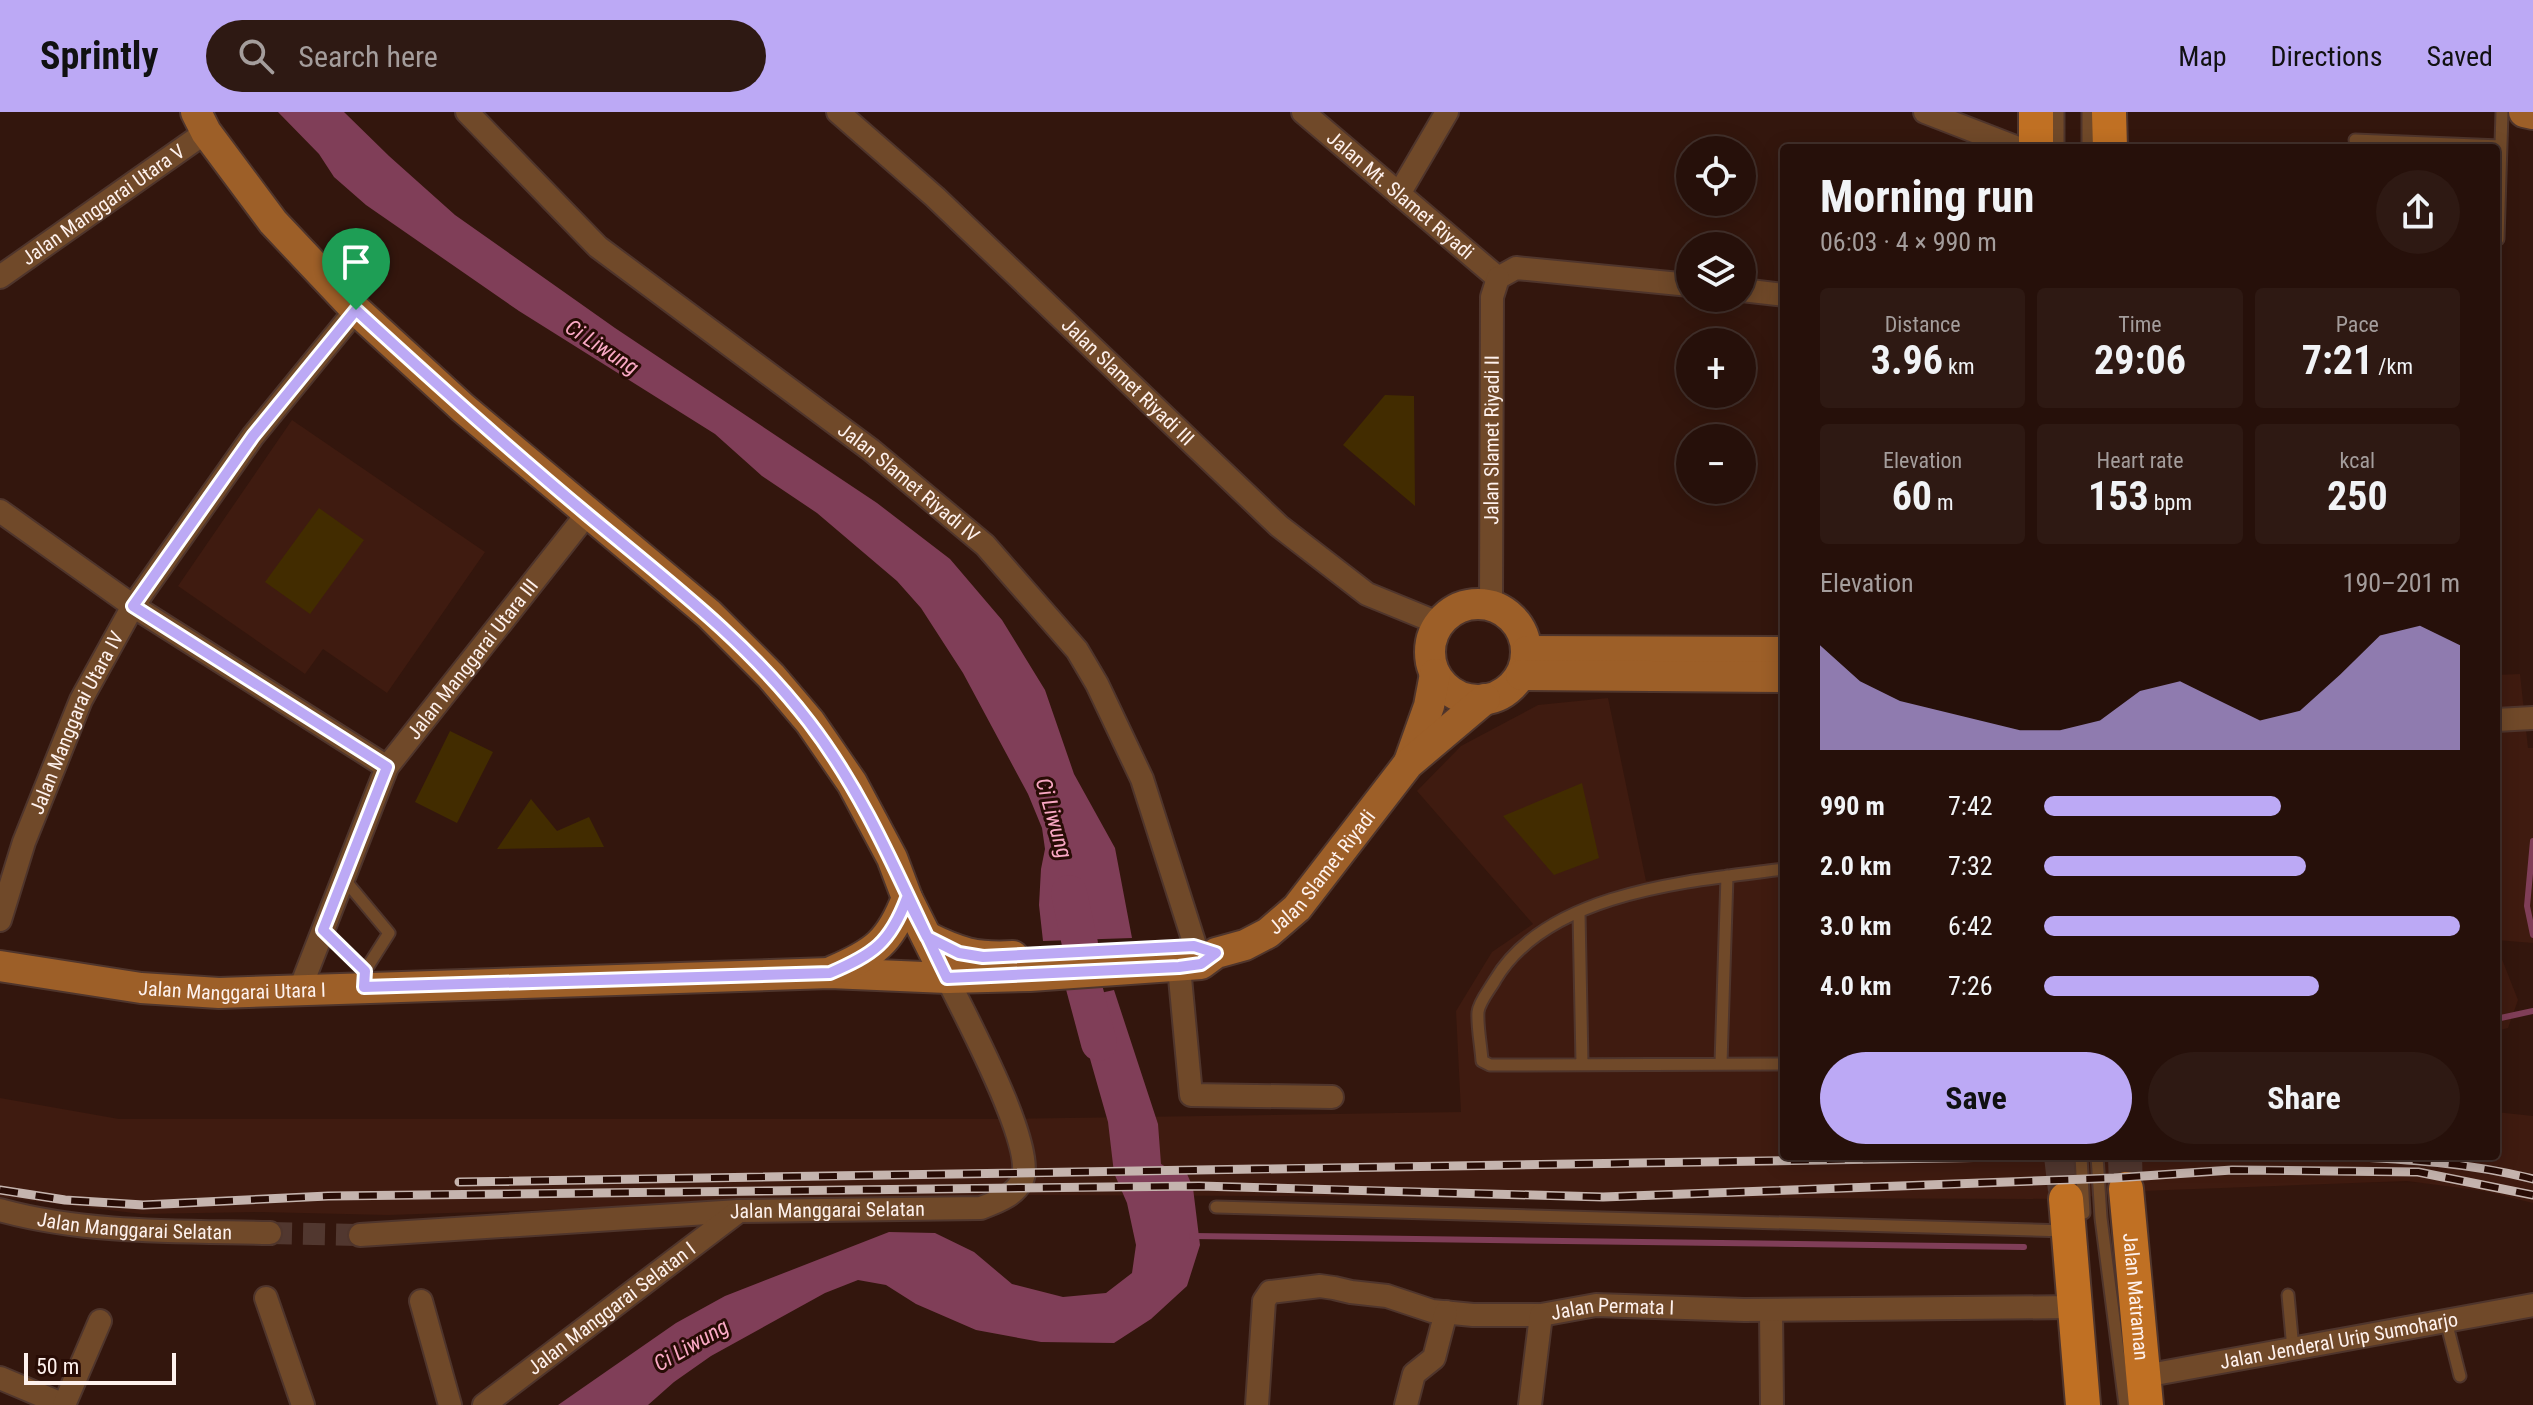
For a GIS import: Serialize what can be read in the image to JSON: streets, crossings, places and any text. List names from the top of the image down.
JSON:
{
  "streets": {
    "main road": ["Jalan Matraman"],
    "street": [
      "Jalan Mt. Slamet Riyadi",
      "Jalan Manggarai Utara V",
      "Jalan Slamet Riyadi III",
      "Jalan Slamet Riyadi II",
      "Jalan Slamet Riyadi IV",
      "Jalan Manggarai Utara III",
      "Jalan Manggarai Utara IV",
      "Jalan Slamet Riyadi",
      "Jalan Manggarai Utara I",
      "Jalan Manggarai Selatan",
      "Jalan Manggarai Selatan I",
      "Jalan Permata I",
      "Jalan Jenderal Urip Sumoharjo"
    ]
  },
  "crossings": [
    ["Jalan Mt. Slamet Riyadi", "Jalan Slamet Riyadi II"],
    ["Jalan Manggarai Utara V", "Jalan Manggarai Selatan"],
    ["Jalan Slamet Riyadi III", "Jalan Slamet Riyadi II"],
    ["Jalan Slamet Riyadi III", "Jalan Slamet Riyadi"],
    ["Jalan Slamet Riyadi II", "Jalan Slamet Riyadi"],
    ["Jalan Slamet Riyadi IV", "Jalan Slamet Riyadi"],
    ["Jalan Manggarai Utara III", "Jalan Manggarai Utara I"],
    ["Jalan Manggarai Utara III", "Jalan Manggarai Selatan"],
    ["Jalan Manggarai Utara IV", "Jalan Manggarai Selatan"],
    ["Jalan Slamet Riyadi", "Jalan Manggarai Utara I"],
    ["Jalan Slamet Riyadi", "Jalan Manggarai Selatan"],
    ["Jalan Manggarai Utara I", "Jalan Manggarai Selatan"],
    ["Jalan Manggarai Selatan", "Jalan Manggarai Selatan I"],
    ["Jalan Matraman", "Jalan Jenderal Urip Sumoharjo"]
  ],
  "water": ["Ci Liwung"],
  "scale_bar": "50 m",
  "page": {
    "header": "Sprintly",
    "search": "Search here",
    "nav": ["Map", "Directions", "Saved"],
    "map_buttons": ["+", "−"],
    "heading": ["Morning run", "06:03 · 4 × 990 m"],
    "stats": [
      ["Distance", "3.96 km"],
      ["Time", "29:06"],
      ["Pace", "7:21 /km"],
      ["Elevation", "60 m"],
      ["Heart rate", "153 bpm"],
      ["kcal", "250"]
    ],
    "chart": ["Elevation", "190–201 m"],
    "list": [
      {
        "name": "990 m",
        "note": "7:42"
      },
      {
        "name": "2.0 km",
        "note": "7:32"
      },
      {
        "name": "3.0 km",
        "note": "6:42"
      },
      {
        "name": "4.0 km",
        "note": "7:26"
      }
    ],
    "buttons": ["Save", "Share"],
    "scale": "50 m"
  }
}
